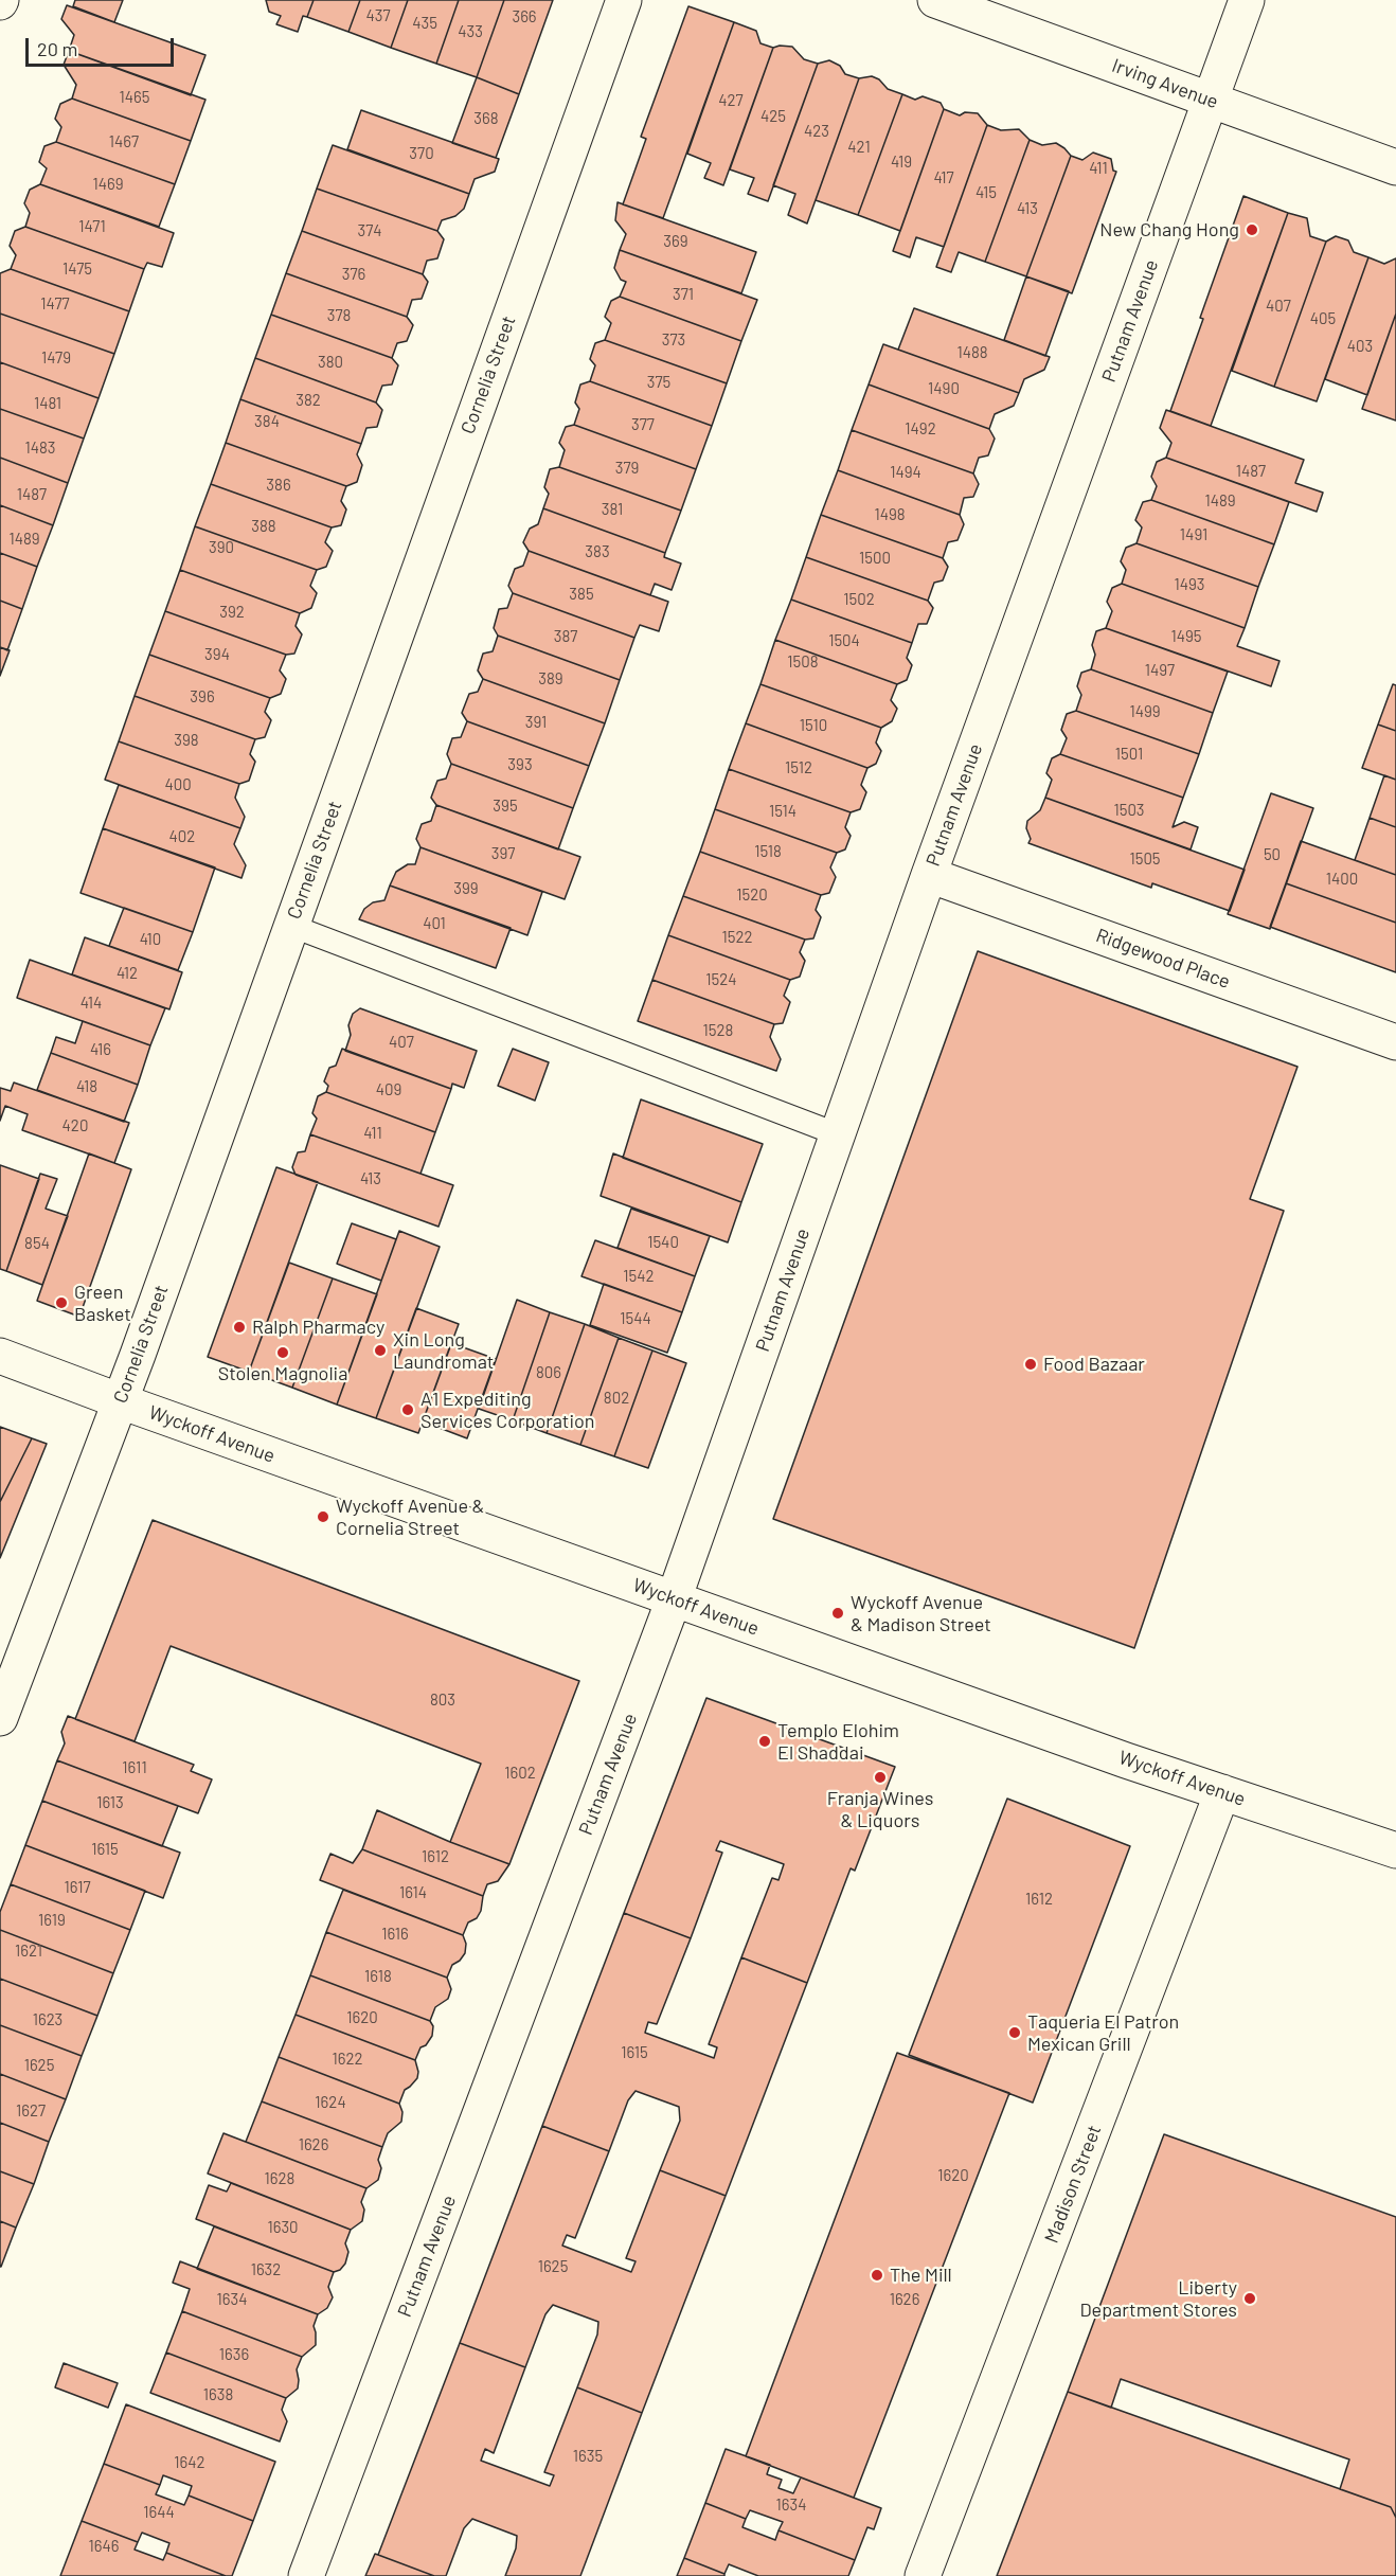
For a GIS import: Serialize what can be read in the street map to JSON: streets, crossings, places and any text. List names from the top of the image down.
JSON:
{
  "streets": {
    "street": [
      "Irving Avenue",
      "Putnam Avenue",
      "Cornelia Street",
      "Ridgewood Place",
      "Wyckoff Avenue",
      "Madison Street"
    ]
  },
  "crossings": [
    ["Irving Avenue", "Putnam Avenue"],
    ["Putnam Avenue", "Ridgewood Place"],
    ["Putnam Avenue", "Wyckoff Avenue"],
    ["Cornelia Street", "Wyckoff Avenue"],
    ["Wyckoff Avenue", "Madison Street"]
  ],
  "places": [
    "New Chang Hong",
    "Green Basket",
    "Ralph Pharmacy",
    "Xin Long Laundromat",
    "Stolen Magnolia",
    "Food Bazaar",
    "A1 Expediting Services Corporation",
    "Wyckoff Avenue & Cornelia Street",
    "Wyckoff Avenue & Madison Street",
    "Templo Elohim El Shaddai",
    "Franja Wines & Liquors",
    "Taqueria El Patron Mexican Grill",
    "The Mill",
    "Liberty Department Stores"
  ],
  "house_numbers": [
    "437",
    "366",
    "435",
    "433",
    "1465",
    "427",
    "425",
    "368",
    "423",
    "1467",
    "421",
    "370",
    "419",
    "411",
    "417",
    "1469",
    "415",
    "413",
    "1471",
    "374",
    "369",
    "1475",
    "376",
    "371",
    "1477",
    "407",
    "378",
    "405",
    "373",
    "403",
    "1488",
    "1479",
    "380",
    "375",
    "1490",
    "382",
    "1481",
    "384",
    "377",
    "1492",
    "1483",
    "379",
    "1487",
    "1494",
    "386",
    "1487",
    "1489",
    "381",
    "1498",
    "388",
    "1491",
    "1489",
    "390",
    "383",
    "1500",
    "1493",
    "385",
    "1502",
    "392",
    "387",
    "1495",
    "1504",
    "394",
    "1508",
    "1497",
    "389",
    "396",
    "1499",
    "391",
    "1510",
    "398",
    "1501",
    "393",
    "1512",
    "400",
    "395",
    "1503",
    "1514",
    "402",
    "1518",
    "397",
    "50",
    "1505",
    "1400",
    "399",
    "1520",
    "401",
    "1522",
    "410",
    "412",
    "1524",
    "414",
    "1528",
    "407",
    "416",
    "418",
    "409",
    "420",
    "411",
    "413",
    "1540",
    "854",
    "1542",
    "1544",
    "806",
    "802",
    "803",
    "1611",
    "1602",
    "1613",
    "1615",
    "1612",
    "1617",
    "1614",
    "1612",
    "1619",
    "1616",
    "1621",
    "1618",
    "1620",
    "1623",
    "1615",
    "1622",
    "1625",
    "1624",
    "1627",
    "1626",
    "1620",
    "1628",
    "1630",
    "1625",
    "1632",
    "1634",
    "1626",
    "1636",
    "1638",
    "1635",
    "1642",
    "1634",
    "1644",
    "1646"
  ],
  "scale_bar": "20 m"
}
